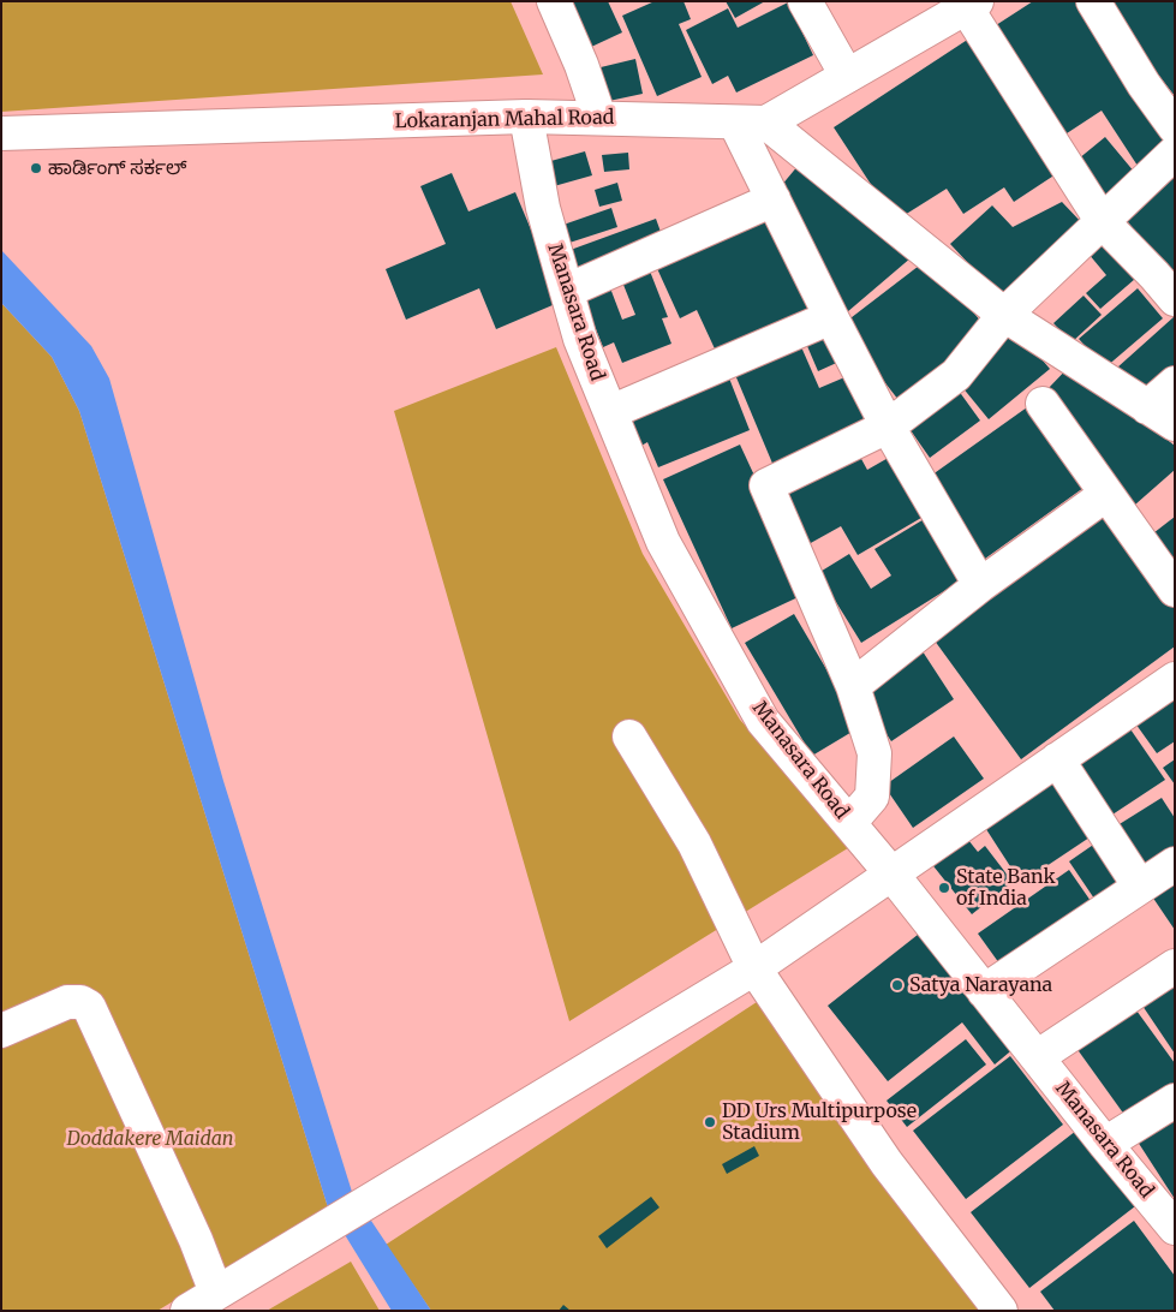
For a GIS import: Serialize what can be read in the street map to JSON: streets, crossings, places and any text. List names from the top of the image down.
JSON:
{
  "streets": {
    "street": ["Lokaranjan Mahal Road", "Manasara Road"]
  },
  "crossings": [
    ["Lokaranjan Mahal Road", "Manasara Road"]
  ],
  "parks": ["Doddakere Maidan"],
  "places": [
    "ಹಾರ್ಡಿಂಗ್ ಸರ್ಕಲ್",
    "State Bank of India",
    "Satya Narayana",
    "DD Urs Multipurpose Stadium"
  ]
}
